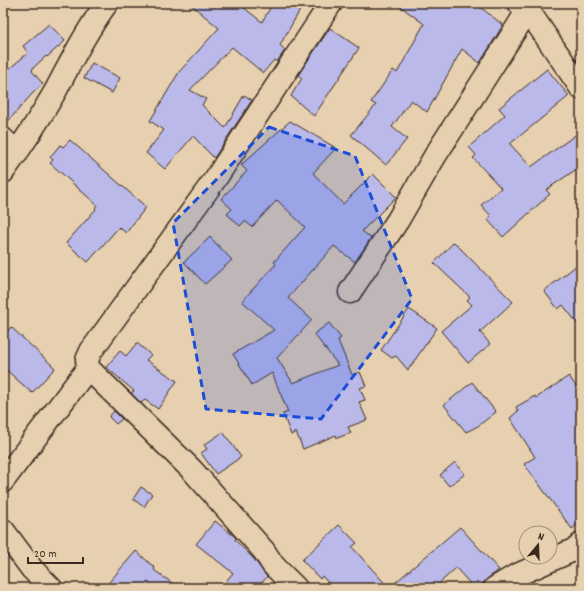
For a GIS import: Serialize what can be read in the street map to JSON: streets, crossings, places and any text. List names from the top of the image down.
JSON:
{
  "scale_bar": "20 m",
  "north": "top"
}
